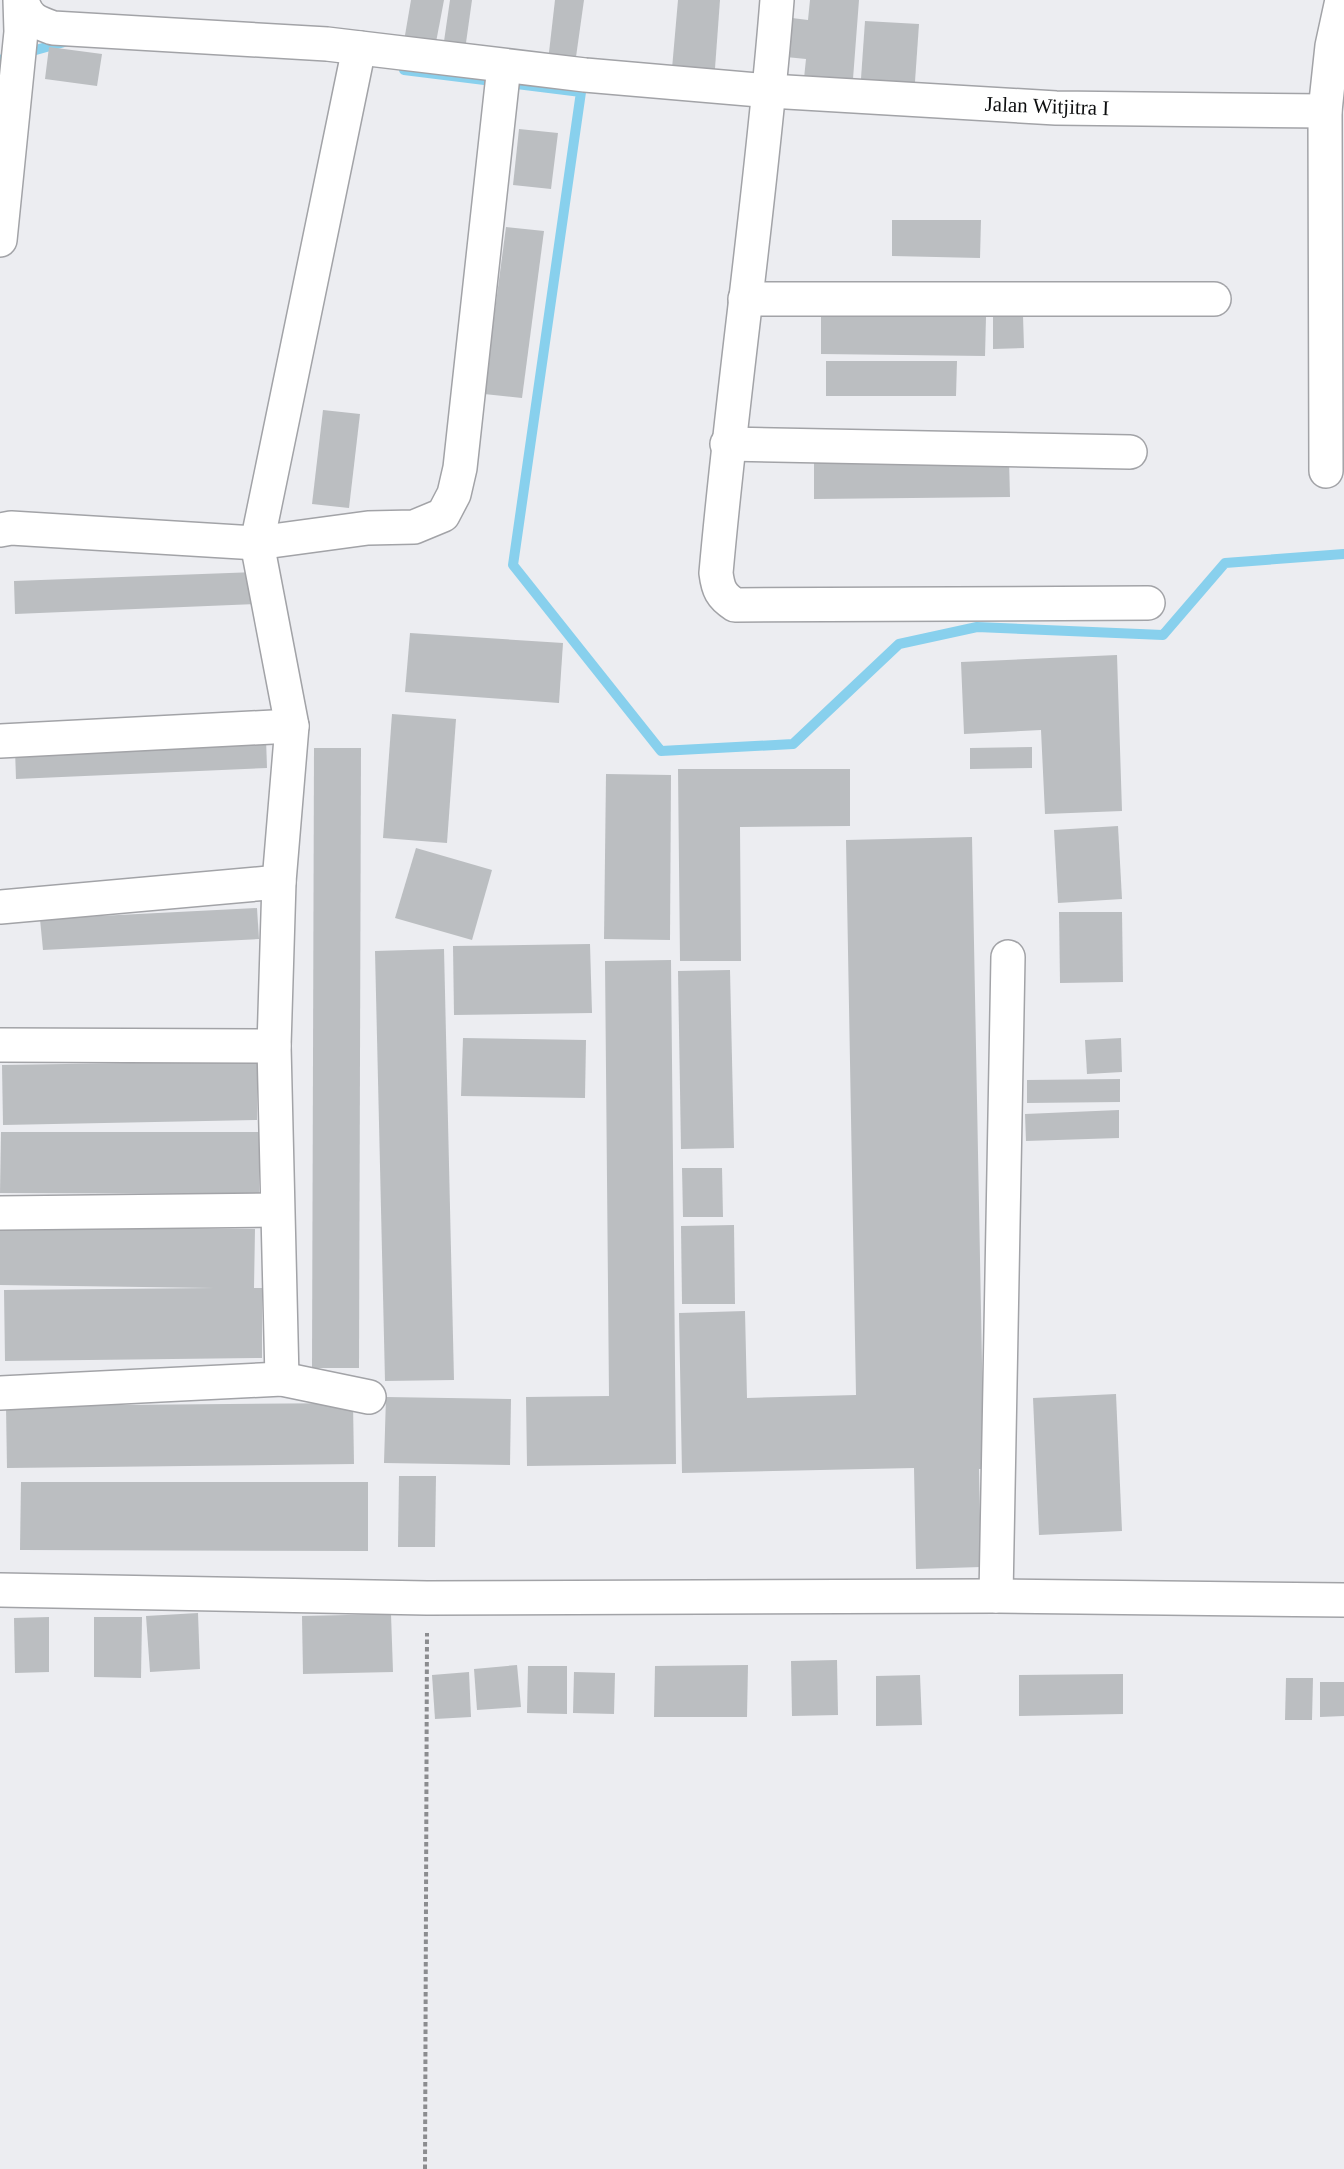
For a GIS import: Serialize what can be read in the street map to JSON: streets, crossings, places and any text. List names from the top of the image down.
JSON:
{
  "streets": {
    "street": ["Jalan Witjitra I"]
  }
}
